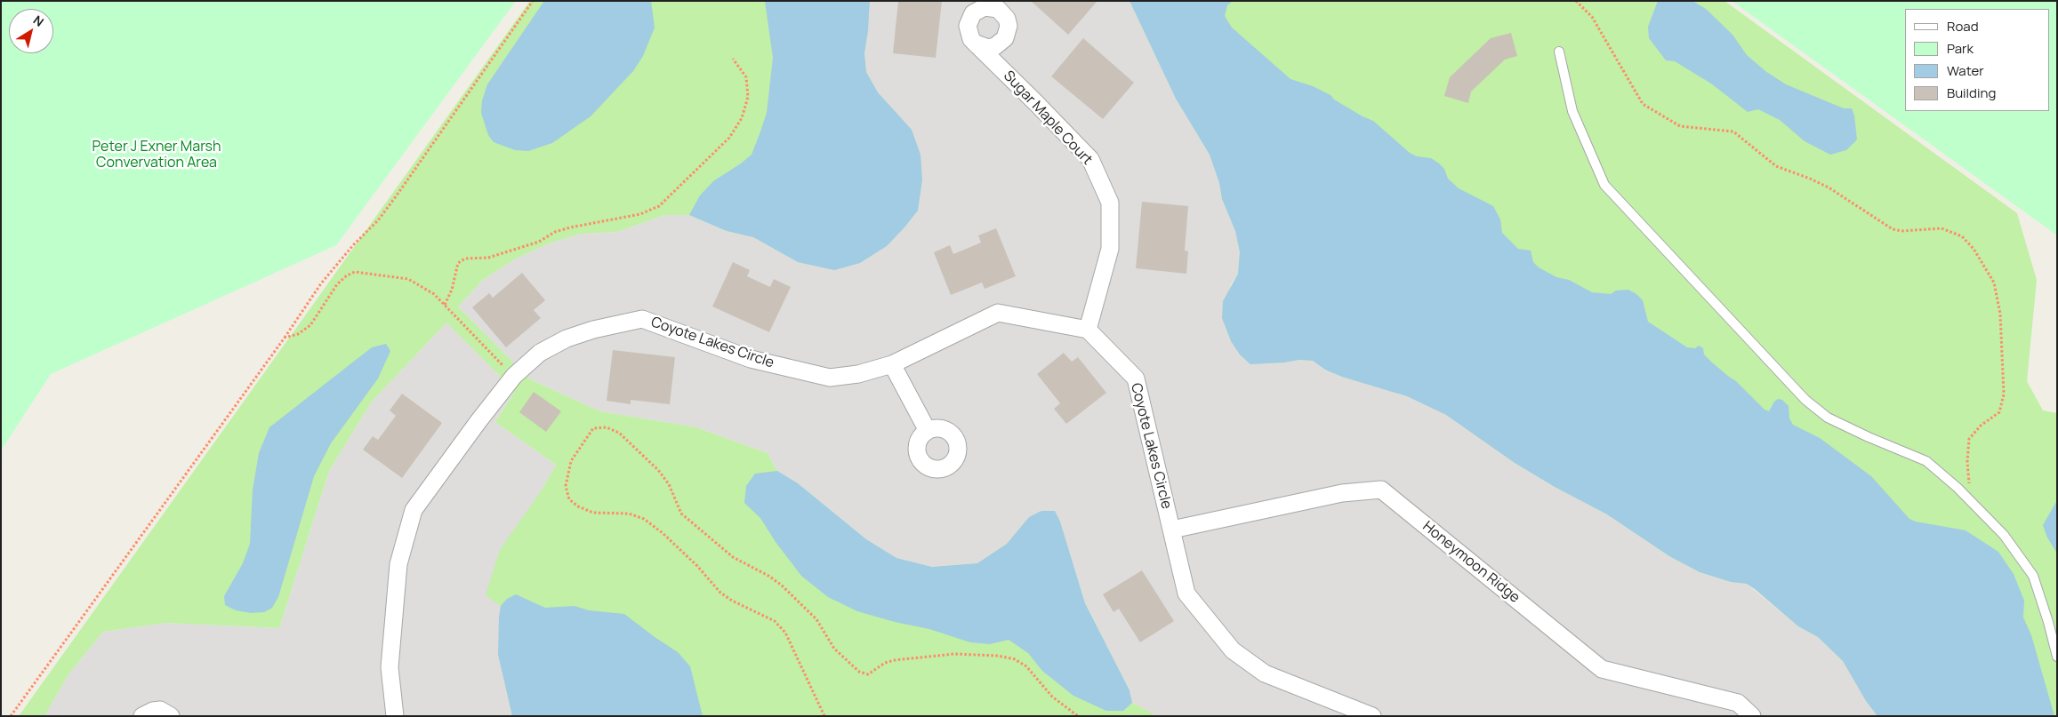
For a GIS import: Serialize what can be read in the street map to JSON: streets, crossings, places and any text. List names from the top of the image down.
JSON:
{
  "streets": {
    "street": ["Sugar Maple Court", "Coyote Lakes Circle", "Honeymoon Ridge"]
  },
  "crossings": [
    ["Sugar Maple Court", "Coyote Lakes Circle"],
    ["Coyote Lakes Circle", "Honeymoon Ridge"]
  ],
  "parks": ["Peter J Exner Marsh Convervation Area"],
  "legend": [
    "Road",
    "Park",
    "Water",
    "Building"
  ],
  "north": "top right"
}
